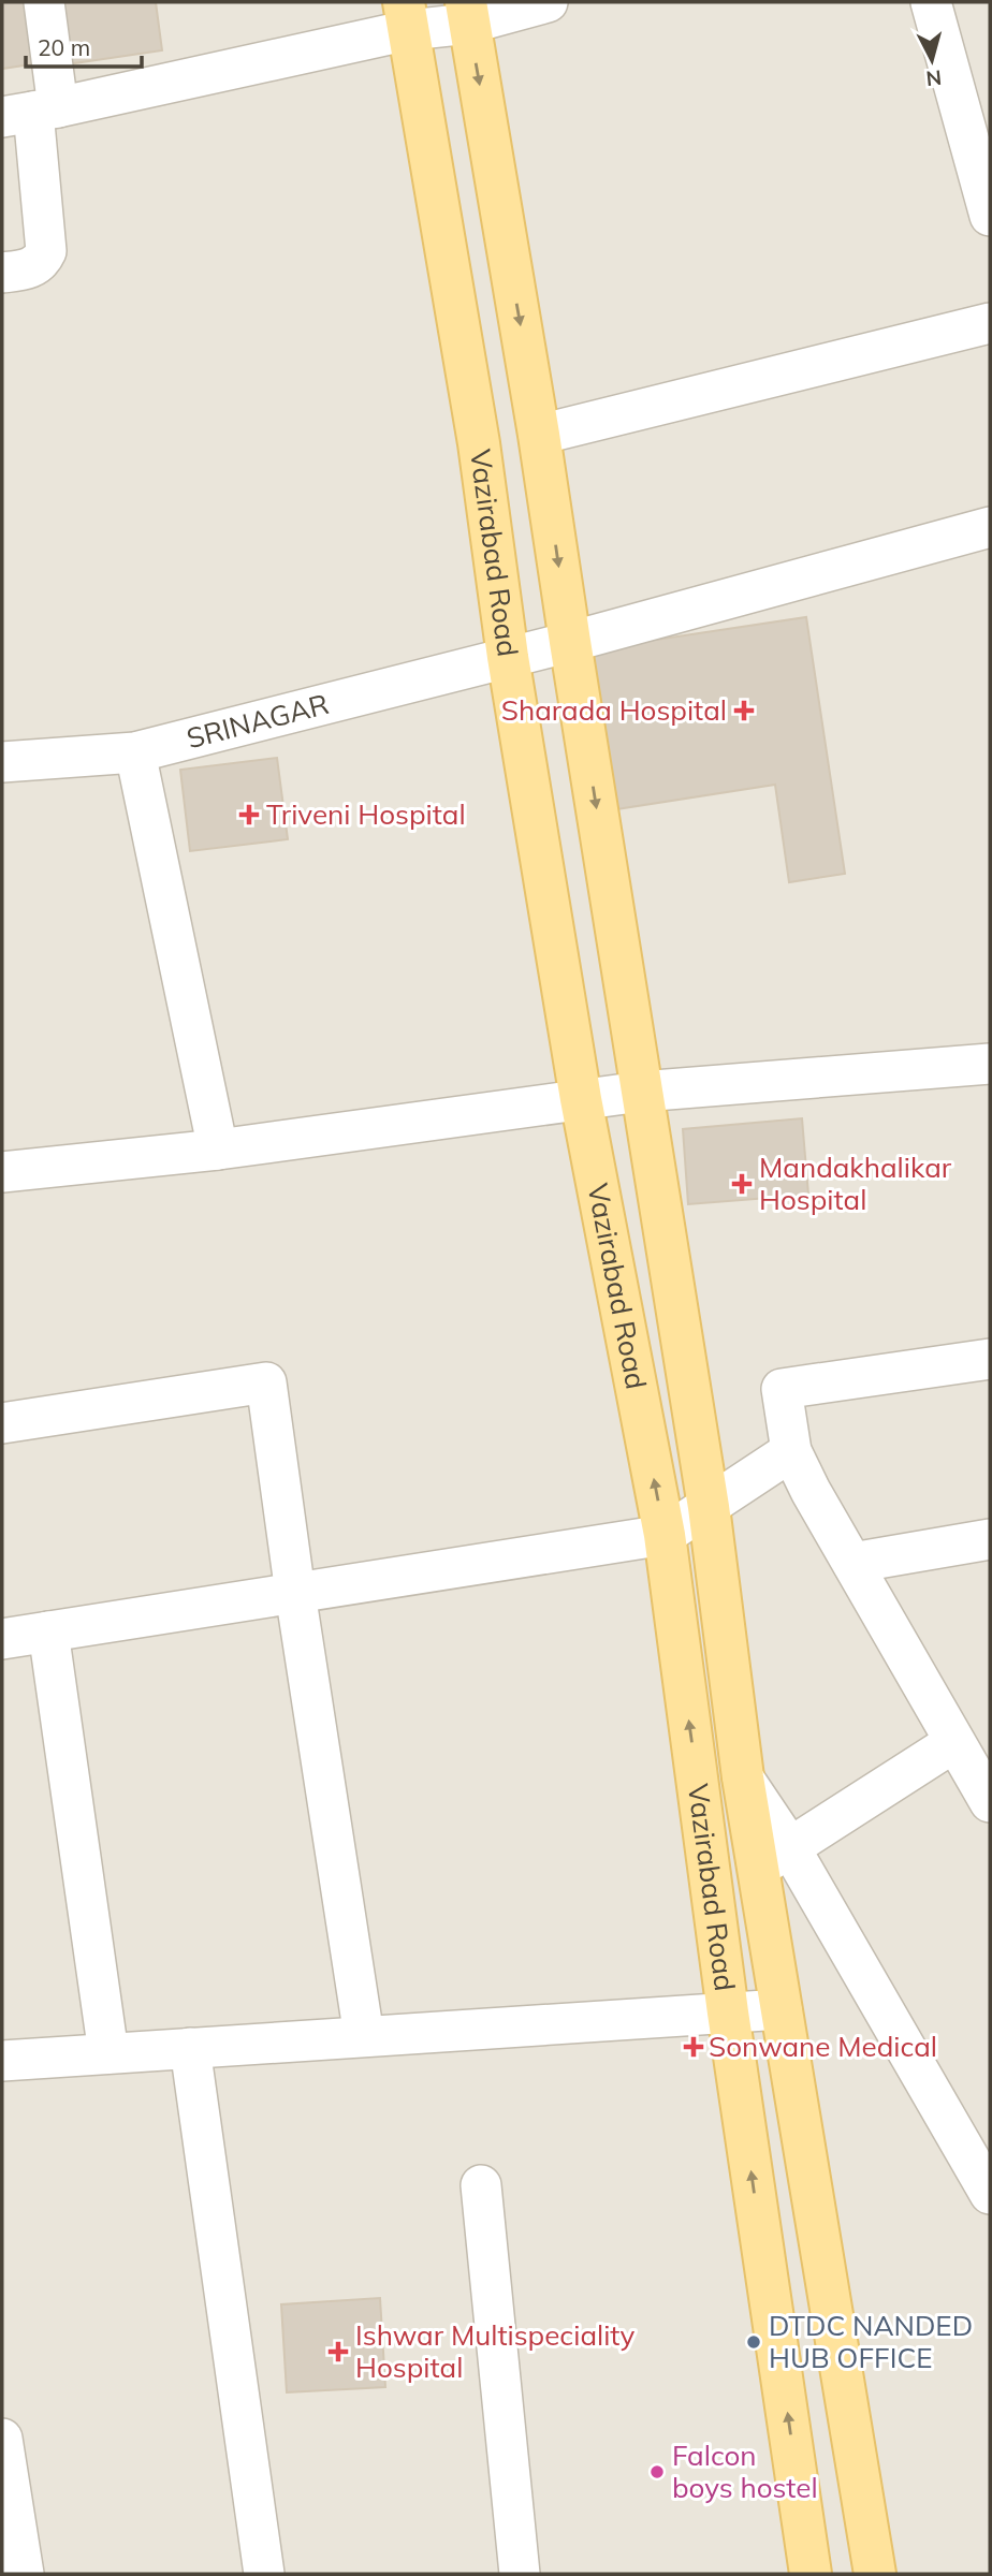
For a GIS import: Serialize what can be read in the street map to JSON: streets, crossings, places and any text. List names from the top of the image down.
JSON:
{
  "streets": {
    "main road": ["Vazirabad Road"],
    "street": ["SRINAGAR"]
  },
  "crossings": [
    ["Vazirabad Road", "SRINAGAR"]
  ],
  "places": {
    "health": [
      "Sharada Hospital",
      "Triveni Hospital",
      "Mandakhalikar Hospital",
      "Sonwane Medical",
      "Ishwar Multispeciality Hospital"
    ],
    "other": ["DTDC NANDED HUB OFFICE", "Falcon boys hostel"]
  },
  "scale_bar": "20 m",
  "north": "bottom"
}
